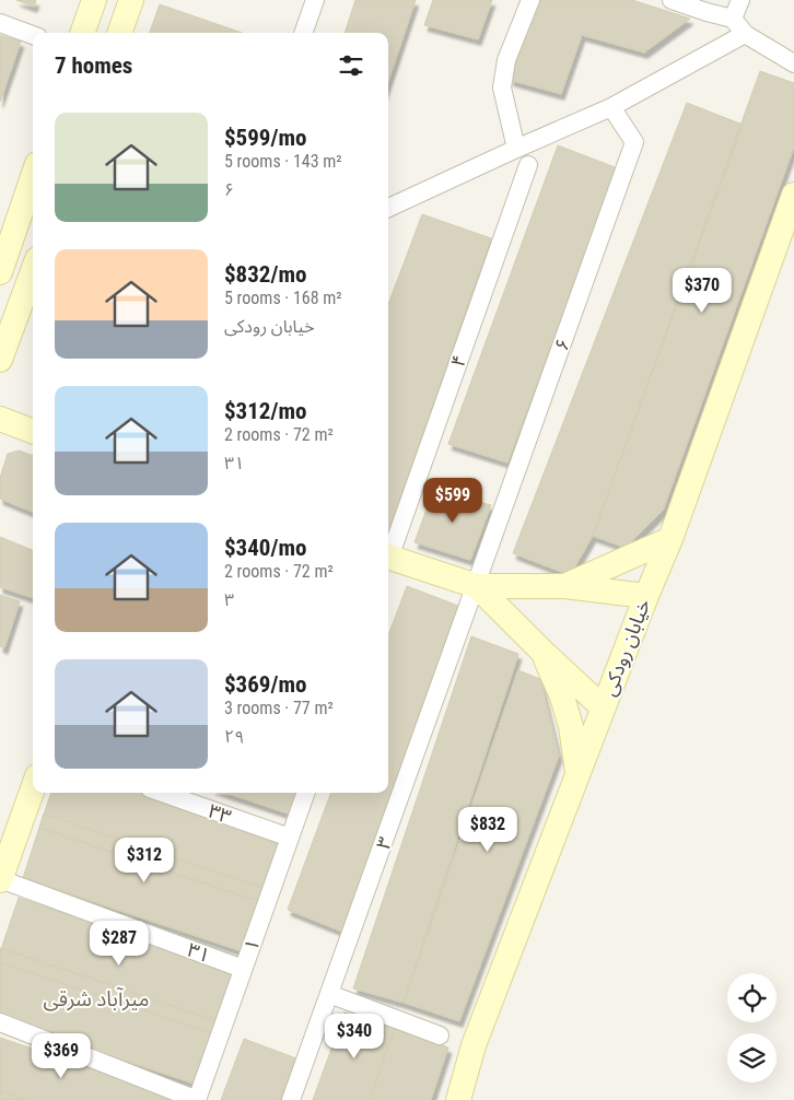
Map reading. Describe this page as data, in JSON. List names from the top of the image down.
{
  "streets": {
    "main road": ["خیابان رودکی"],
    "street": [
      "۶",
      "۴",
      "۳۳",
      "۳",
      "۱",
      "۳۱"
    ]
  },
  "crossings": [
    ["۶", "۳"],
    ["۳۳", "۱"],
    ["۱", "۳۱"]
  ],
  "districts": ["میرآباد شرقی"],
  "page": {
    "heading": "7 homes",
    "list": [
      {
        "name": "$599/mo",
        "note": "5 rooms · 143 m² · ۶"
      },
      {
        "name": "$832/mo",
        "note": "5 rooms · 168 m² · خیابان رودکی"
      },
      {
        "name": "$312/mo",
        "note": "2 rooms · 72 m² · ۳۱"
      },
      {
        "name": "$340/mo",
        "note": "2 rooms · 72 m² · ۳"
      },
      {
        "name": "$369/mo",
        "note": "3 rooms · 77 m² · ۲۹"
      }
    ],
    "price": [
      "$370",
      "$599",
      "$832",
      "$312",
      "$287",
      "$340",
      "$369"
    ]
  }
}
